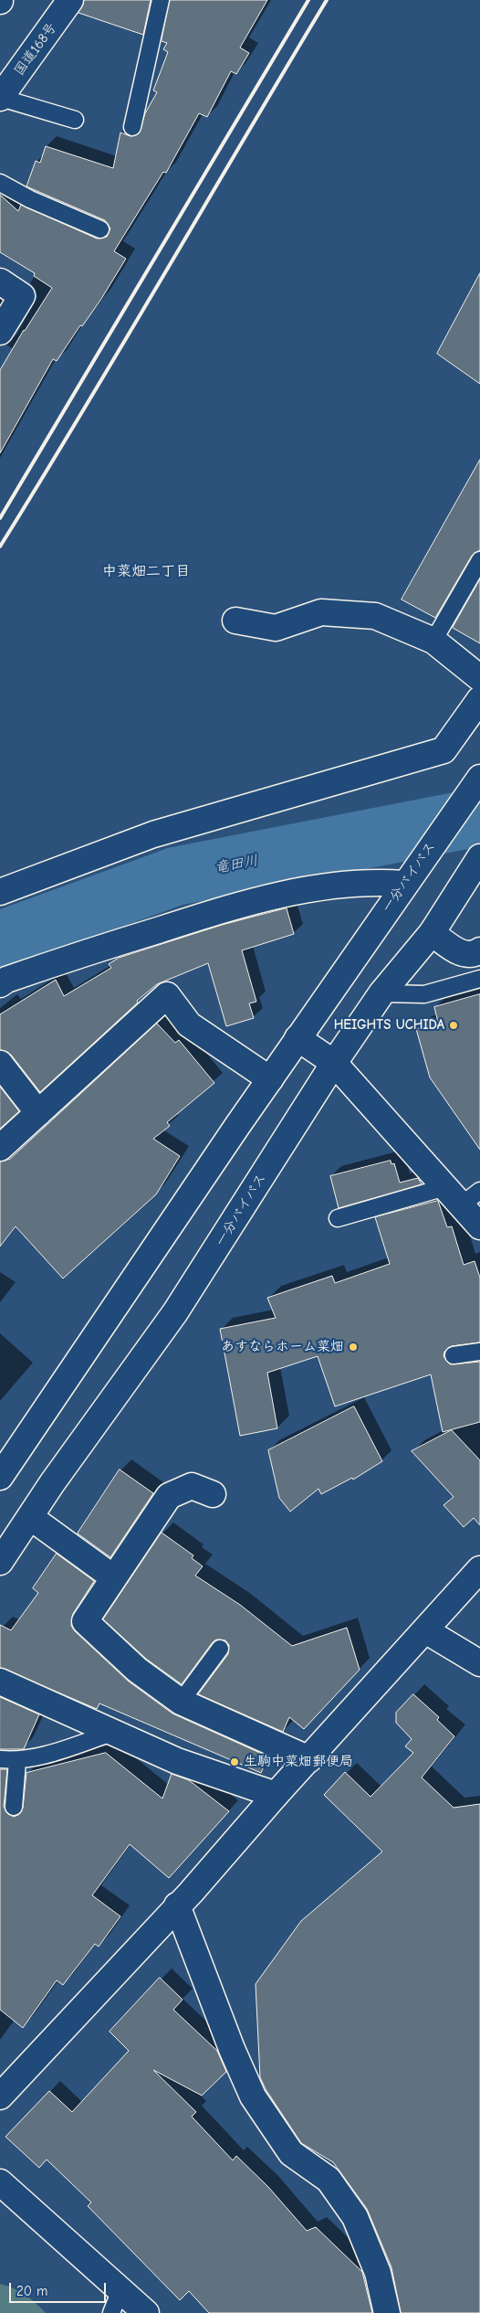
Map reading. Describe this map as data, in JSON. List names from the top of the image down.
{
  "streets": {
    "main road": ["国道168号", "一分バイパス"]
  },
  "districts": ["中菜畑二丁目"],
  "water": ["竜田川"],
  "places": ["HEIGHTS UCHIDA", "あすならホーム菜畑", "生駒中菜畑郵便局"],
  "scale_bar": "20 m"
}
